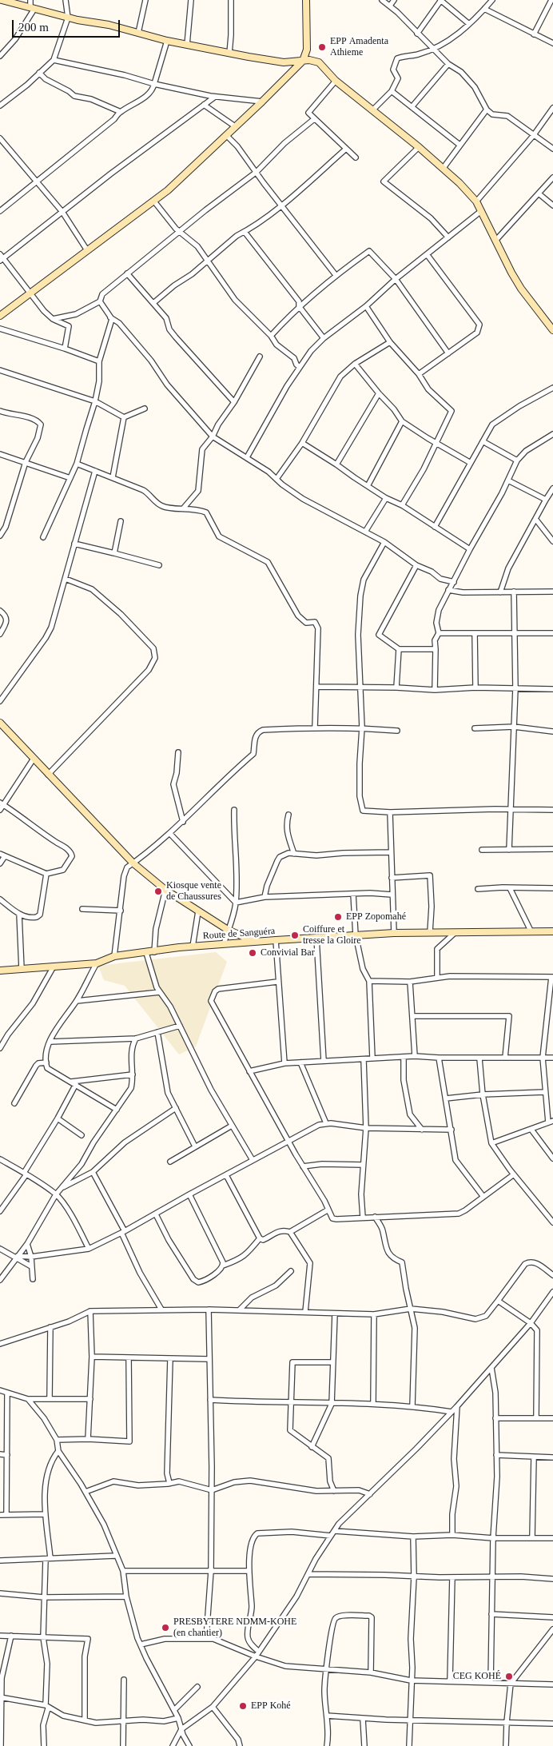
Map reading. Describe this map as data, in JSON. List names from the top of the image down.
{
  "streets": {
    "street": ["Route de Sanguéra"]
  },
  "places": [
    "EPP Amadenta Athieme",
    "Kiosque vente de Chaussures",
    "EPP Zopomahé",
    "Coiffure et tresse la Gloire",
    "Convivial Bar",
    "PRESBYTERE NDMM-KOHE (en chantier)",
    "CEG KOHÉ",
    "EPP Kohé"
  ],
  "scale_bar": "200 m"
}
